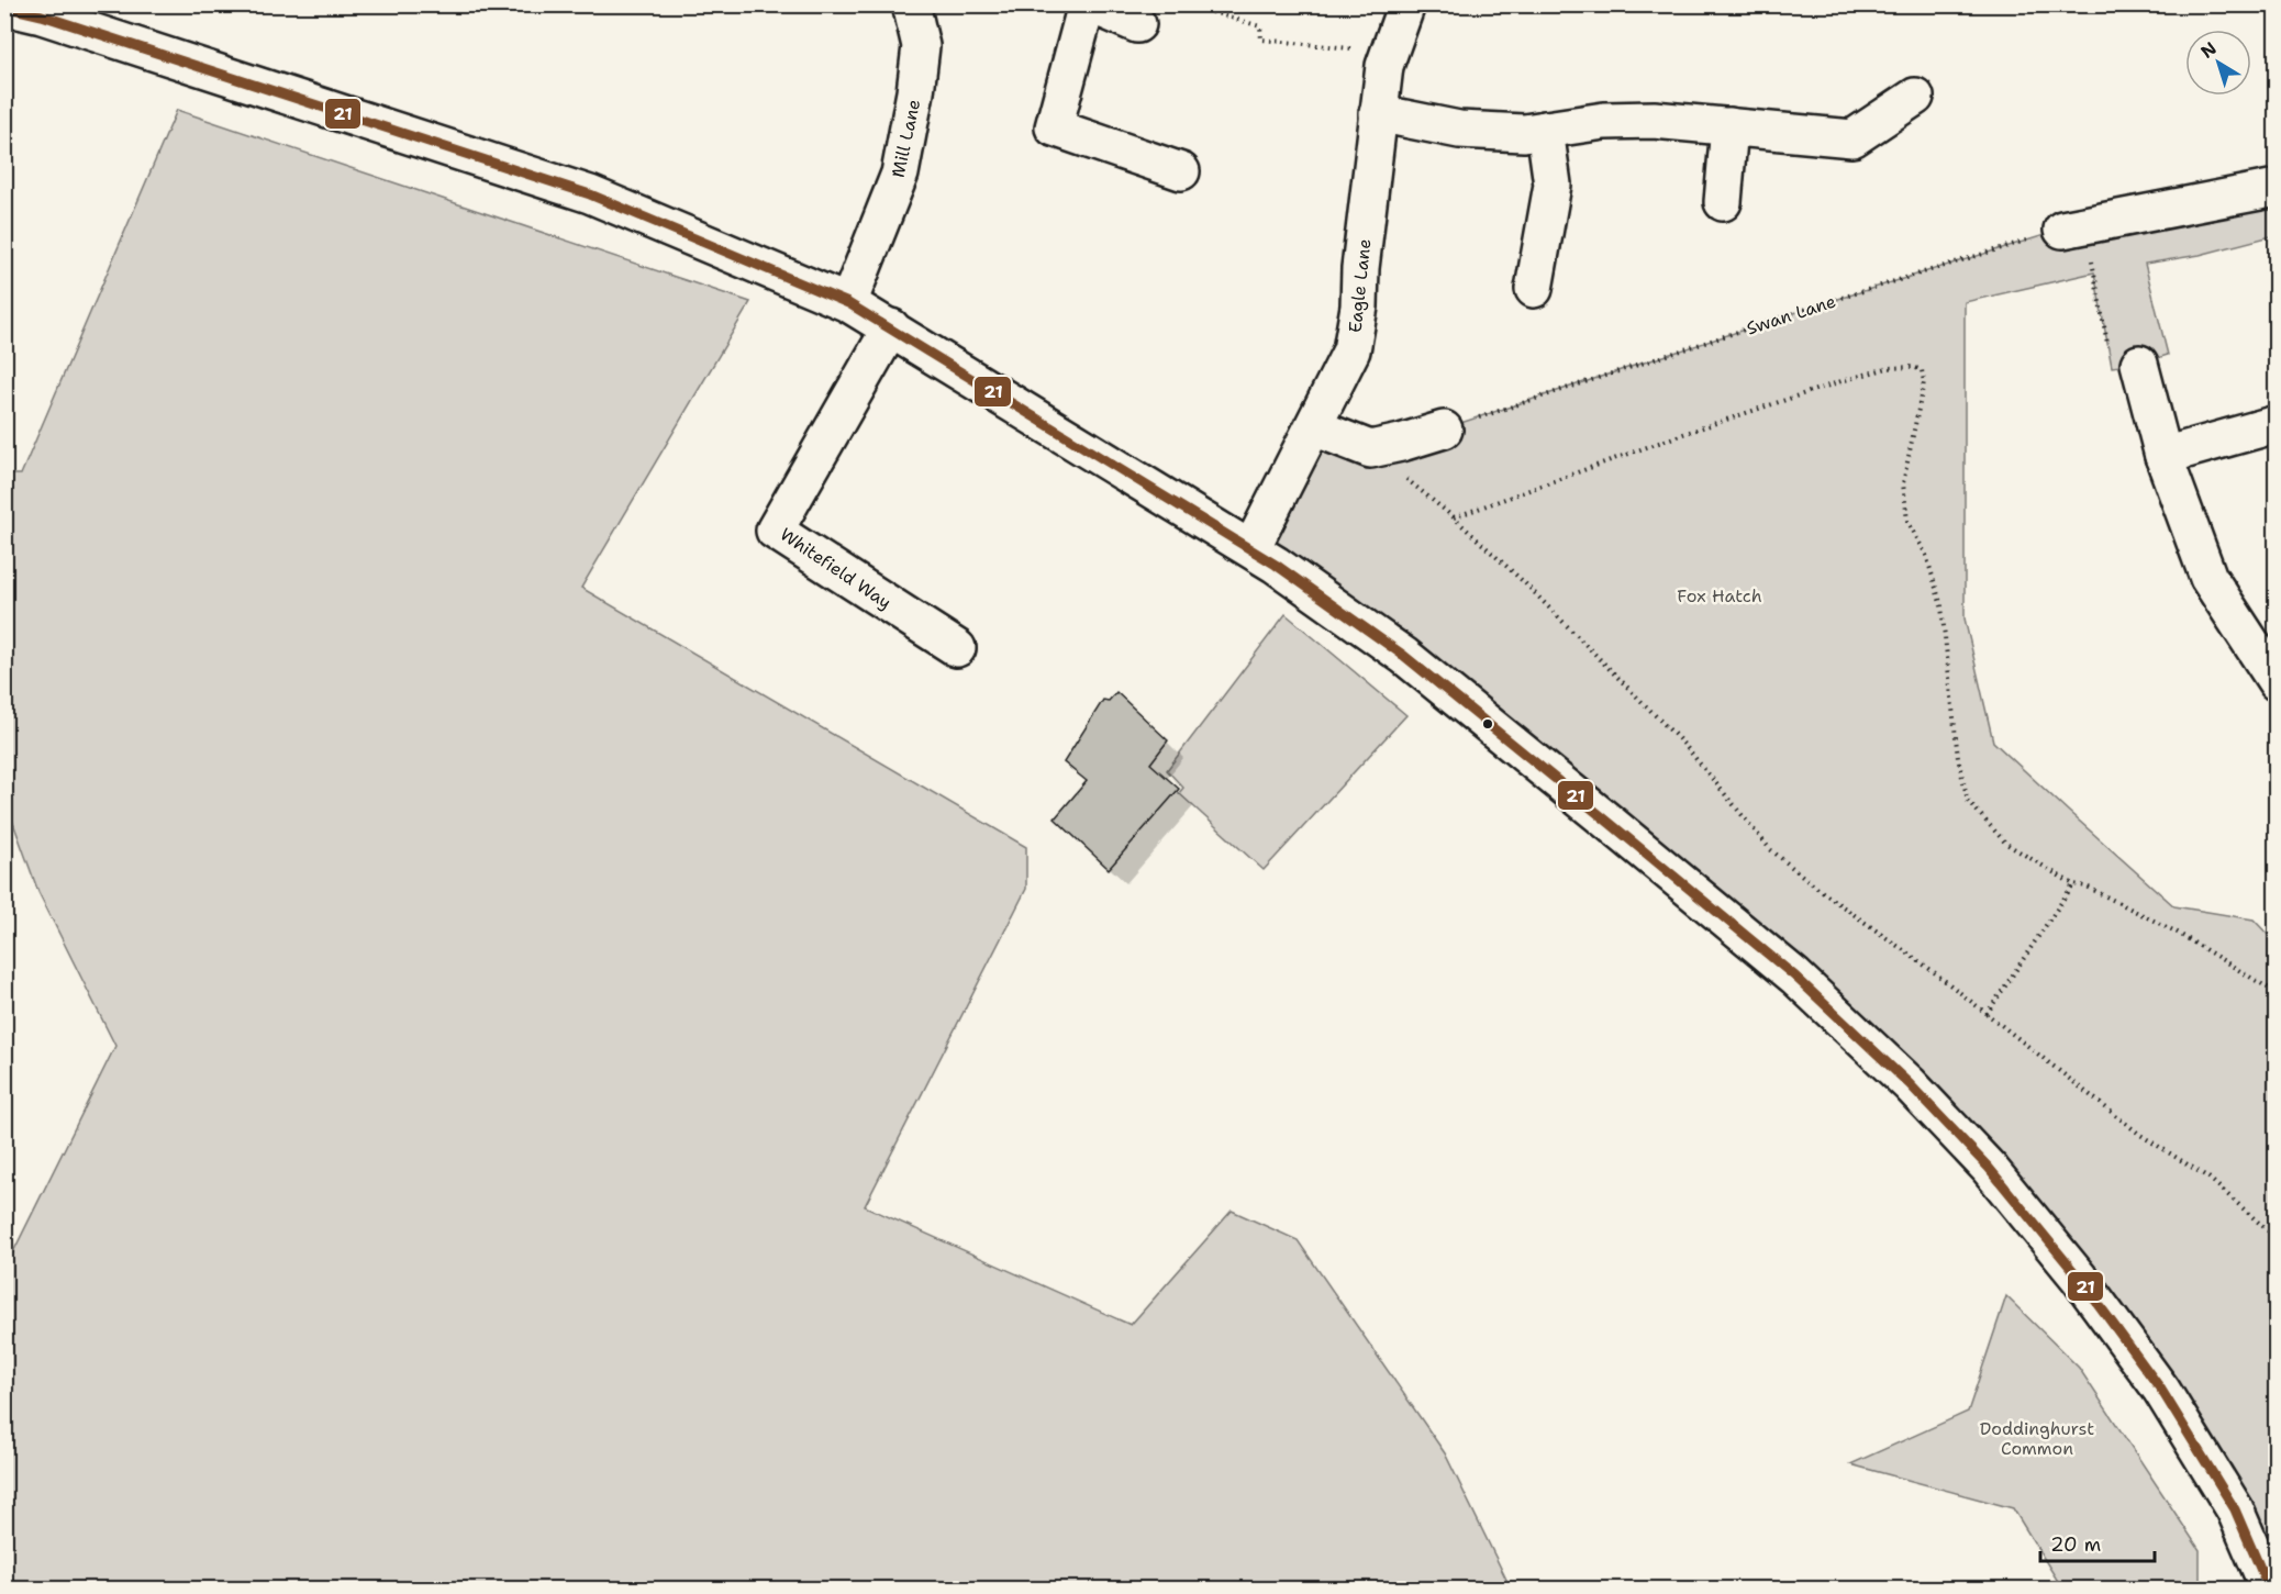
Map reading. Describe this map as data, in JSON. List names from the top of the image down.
{
  "streets": {
    "main road": ["Mill Lane", "Eagle Lane", "Whitefield Way"],
    "path": ["Swan Lane"]
  },
  "parks": ["Fox Hatch", "Doddinghurst Common"],
  "lines": ["transit line 21"],
  "scale_bar": "20 m",
  "north": "top left"
}
